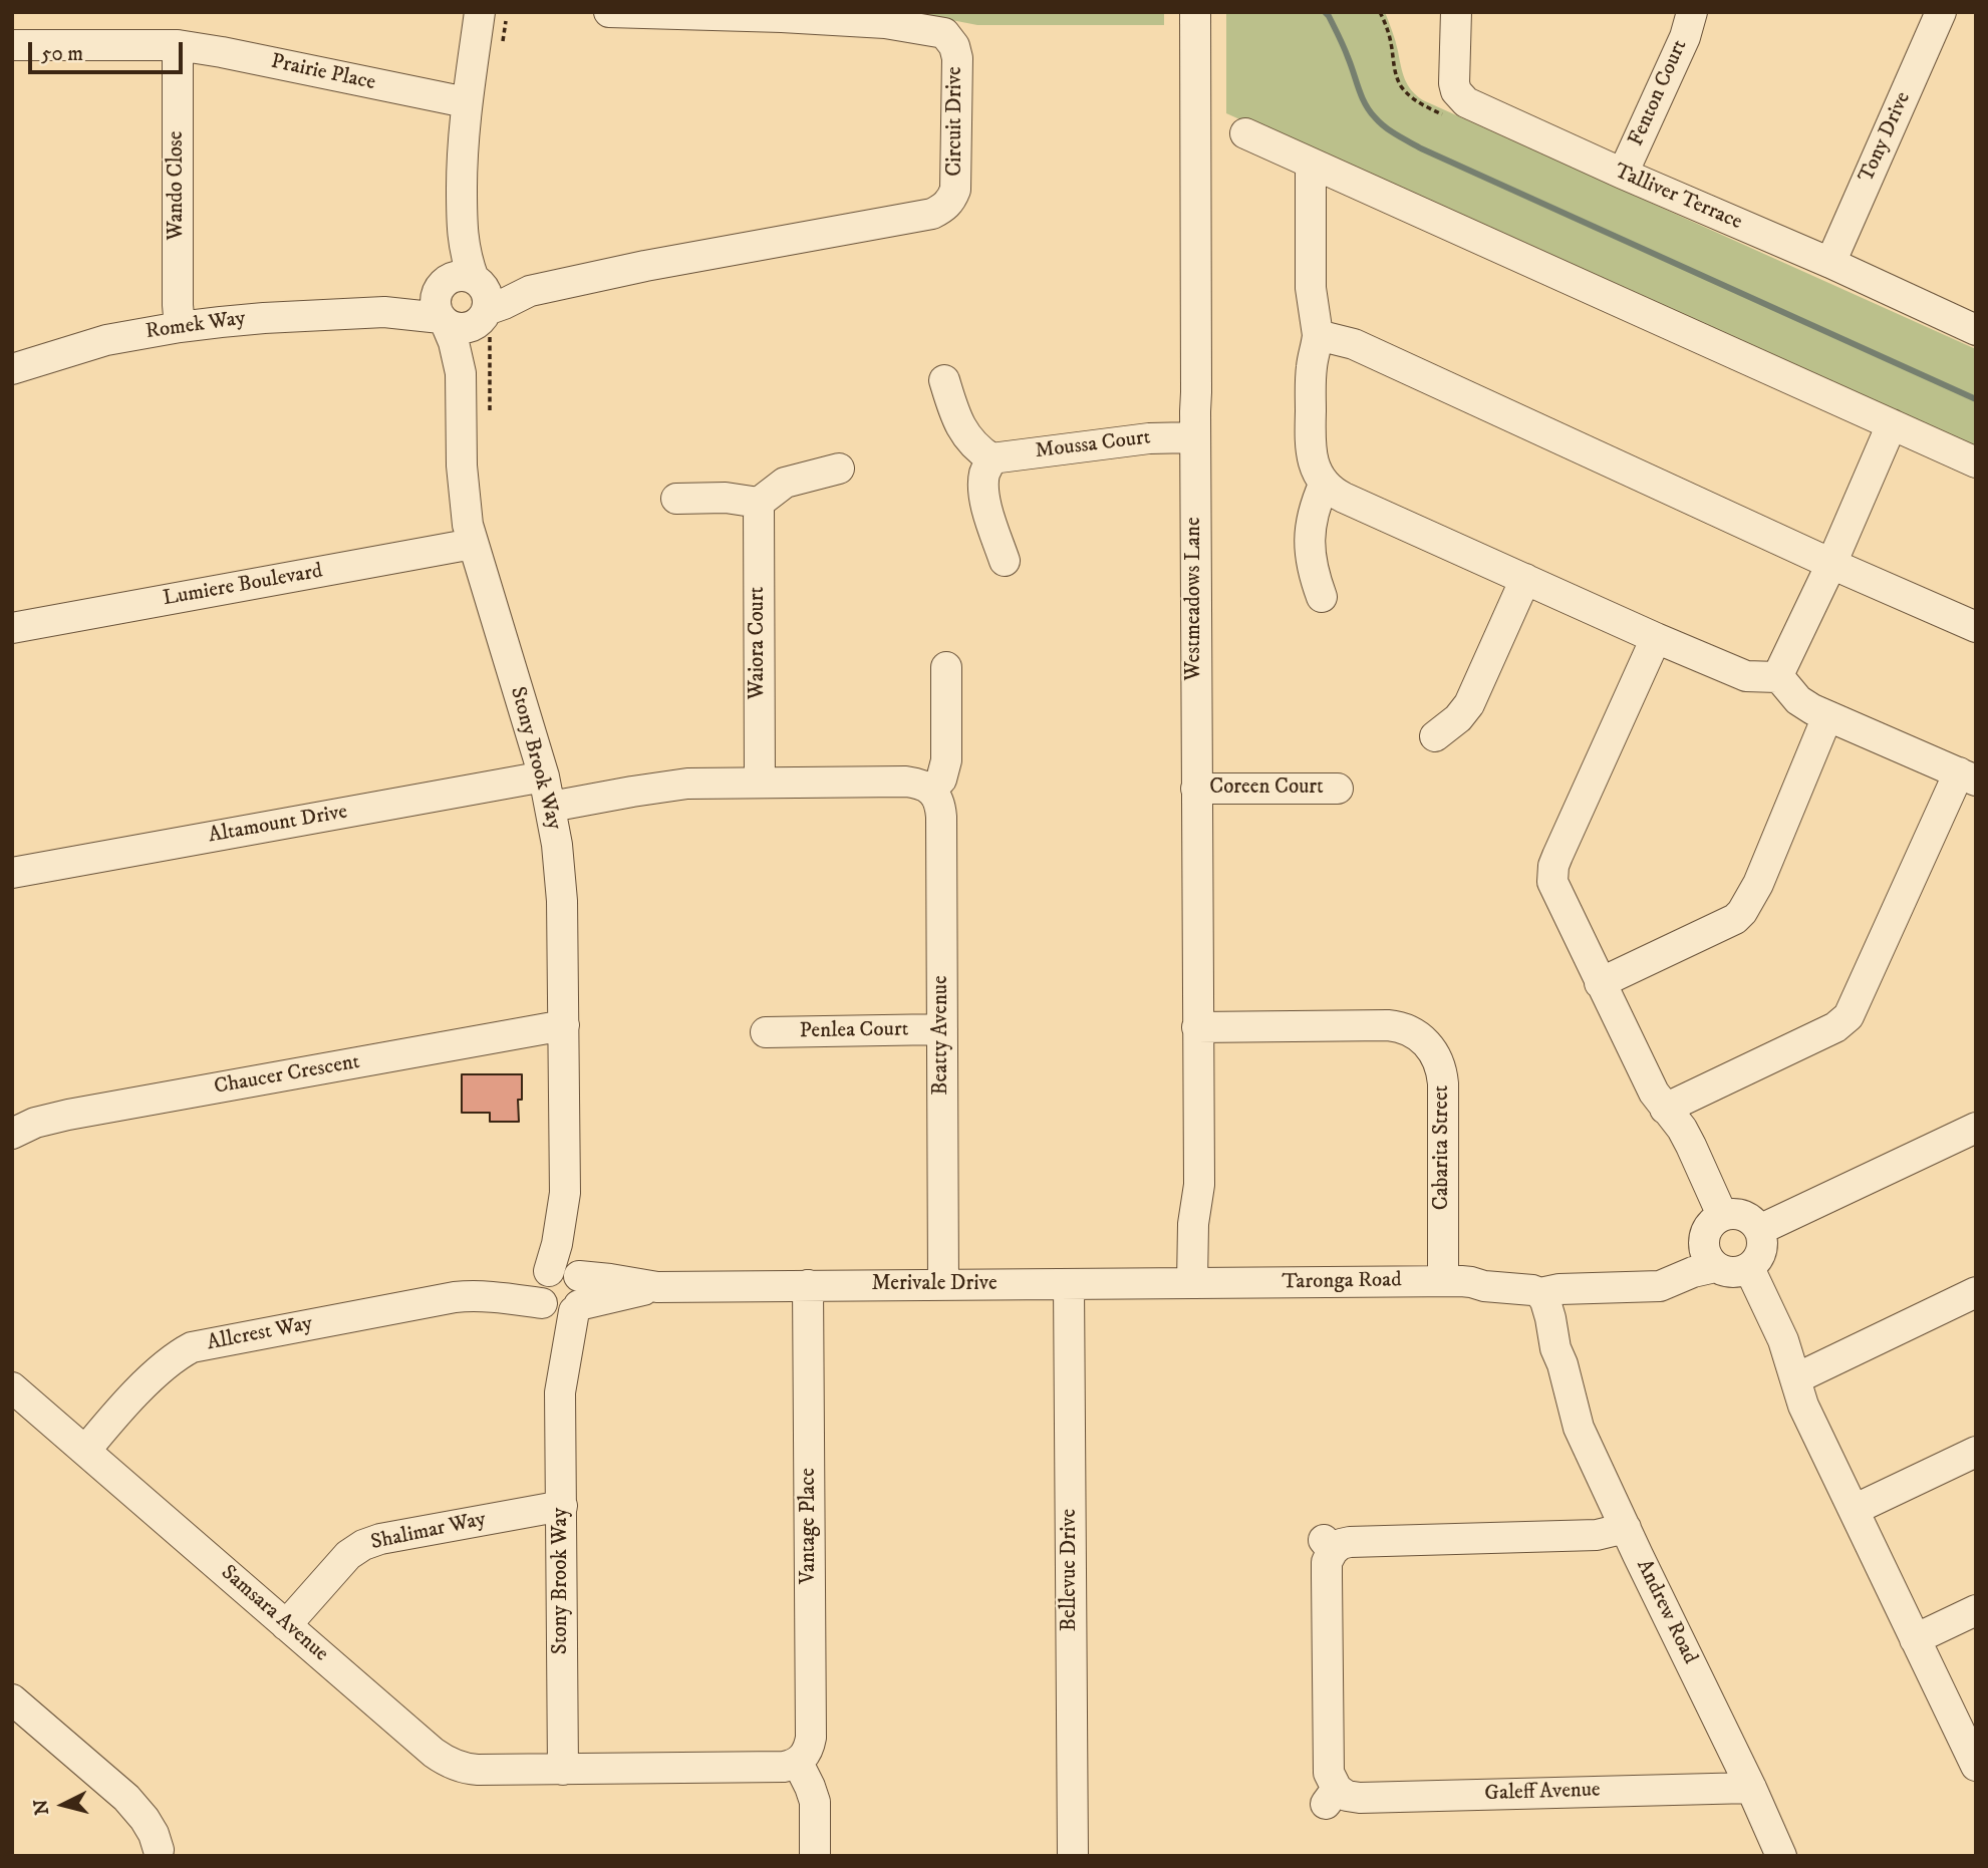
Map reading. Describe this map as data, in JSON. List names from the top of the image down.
{
  "streets": {
    "street": [
      "Prairie Place",
      "Fenton Court",
      "Circuit Drive",
      "Tony Drive",
      "Wando Close",
      "Talliver Terrace",
      "Romek Way",
      "Moussa Court",
      "Lumiere Boulevard",
      "Westmeadows Lane",
      "Waiora Court",
      "Stony Brook Way",
      "Coreen Court",
      "Altamount Drive",
      "Penlea Court",
      "Beatty Avenue",
      "Chaucer Crescent",
      "Cabarita Street",
      "Taronga Road",
      "Merivale Drive",
      "Allcrest Way",
      "Vantage Place",
      "Shalimar Way",
      "Bellevue Drive",
      "Andrew Road",
      "Samsara Avenue",
      "Galeff Avenue"
    ]
  },
  "crossings": [
    ["Prairie Place", "Wando Close"],
    ["Prairie Place", "Stony Brook Way"],
    ["Fenton Court", "Talliver Terrace"],
    ["Circuit Drive", "Romek Way"],
    ["Circuit Drive", "Stony Brook Way"],
    ["Tony Drive", "Talliver Terrace"],
    ["Wando Close", "Romek Way"],
    ["Romek Way", "Stony Brook Way"],
    ["Moussa Court", "Westmeadows Lane"],
    ["Lumiere Boulevard", "Stony Brook Way"],
    ["Westmeadows Lane", "Coreen Court"],
    ["Westmeadows Lane", "Cabarita Street"],
    ["Westmeadows Lane", "Taronga Road"],
    ["Westmeadows Lane", "Merivale Drive"],
    ["Stony Brook Way", "Altamount Drive"],
    ["Stony Brook Way", "Chaucer Crescent"],
    ["Stony Brook Way", "Merivale Drive"],
    ["Stony Brook Way", "Allcrest Way"],
    ["Stony Brook Way", "Shalimar Way"],
    ["Stony Brook Way", "Samsara Avenue"],
    ["Penlea Court", "Beatty Avenue"],
    ["Beatty Avenue", "Merivale Drive"],
    ["Cabarita Street", "Taronga Road"],
    ["Taronga Road", "Merivale Drive"],
    ["Taronga Road", "Andrew Road"],
    ["Merivale Drive", "Allcrest Way"],
    ["Merivale Drive", "Vantage Place"],
    ["Merivale Drive", "Bellevue Drive"],
    ["Allcrest Way", "Samsara Avenue"],
    ["Shalimar Way", "Samsara Avenue"],
    ["Andrew Road", "Galeff Avenue"]
  ],
  "scale_bar": "50 m",
  "north": "left"
}
